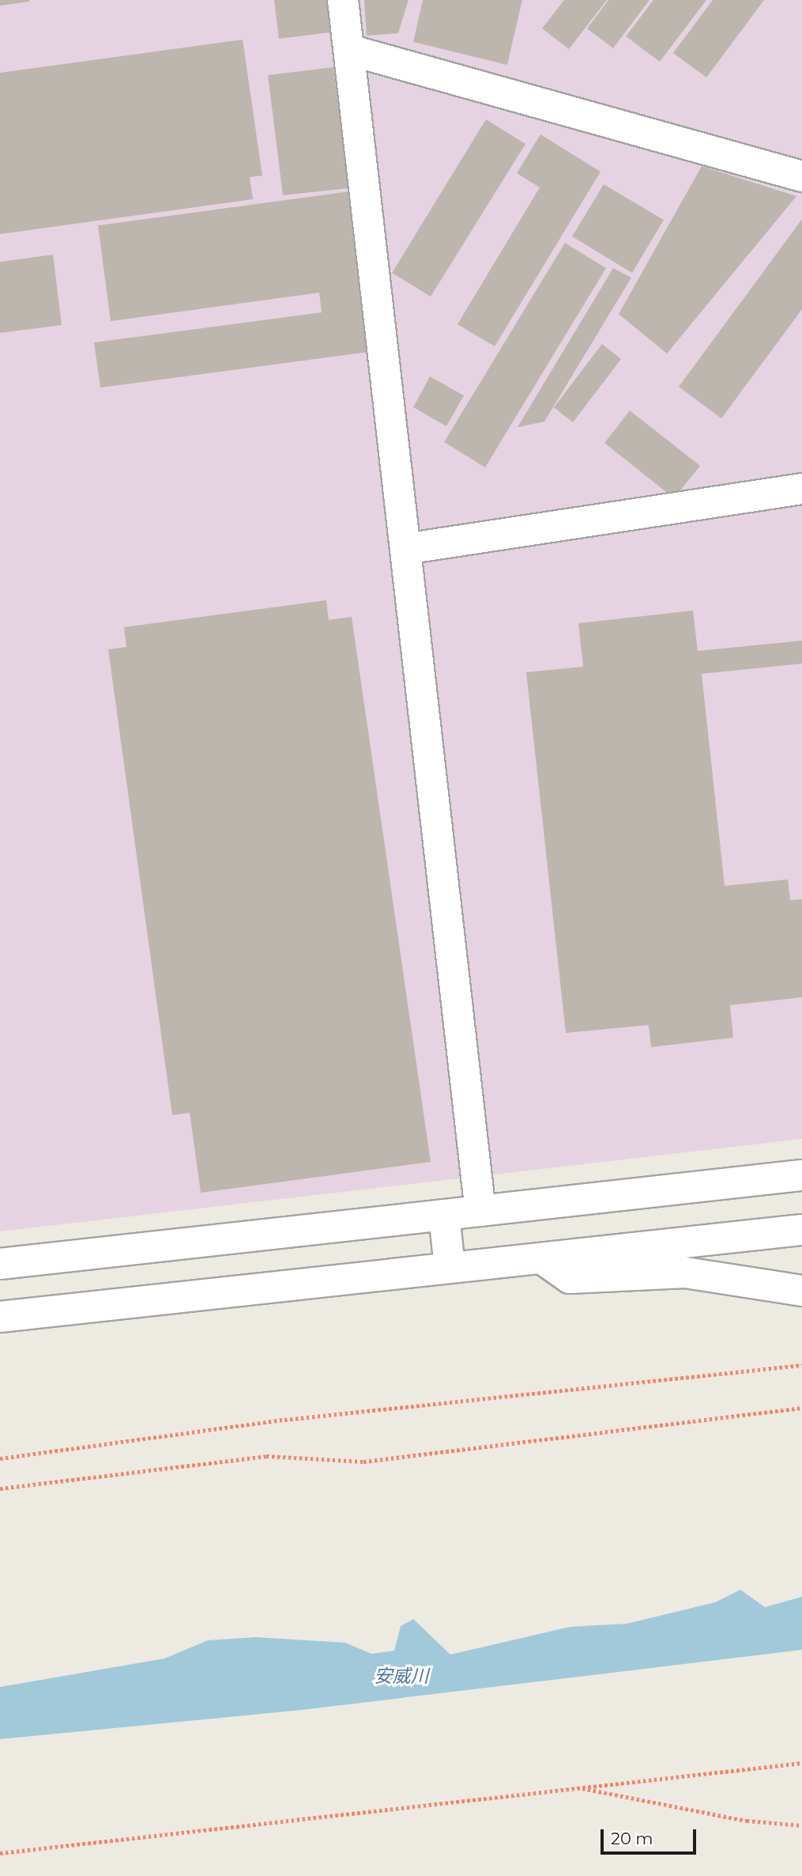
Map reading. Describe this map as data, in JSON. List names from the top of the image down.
{
  "water": ["安威川"],
  "scale_bar": "20 m"
}
